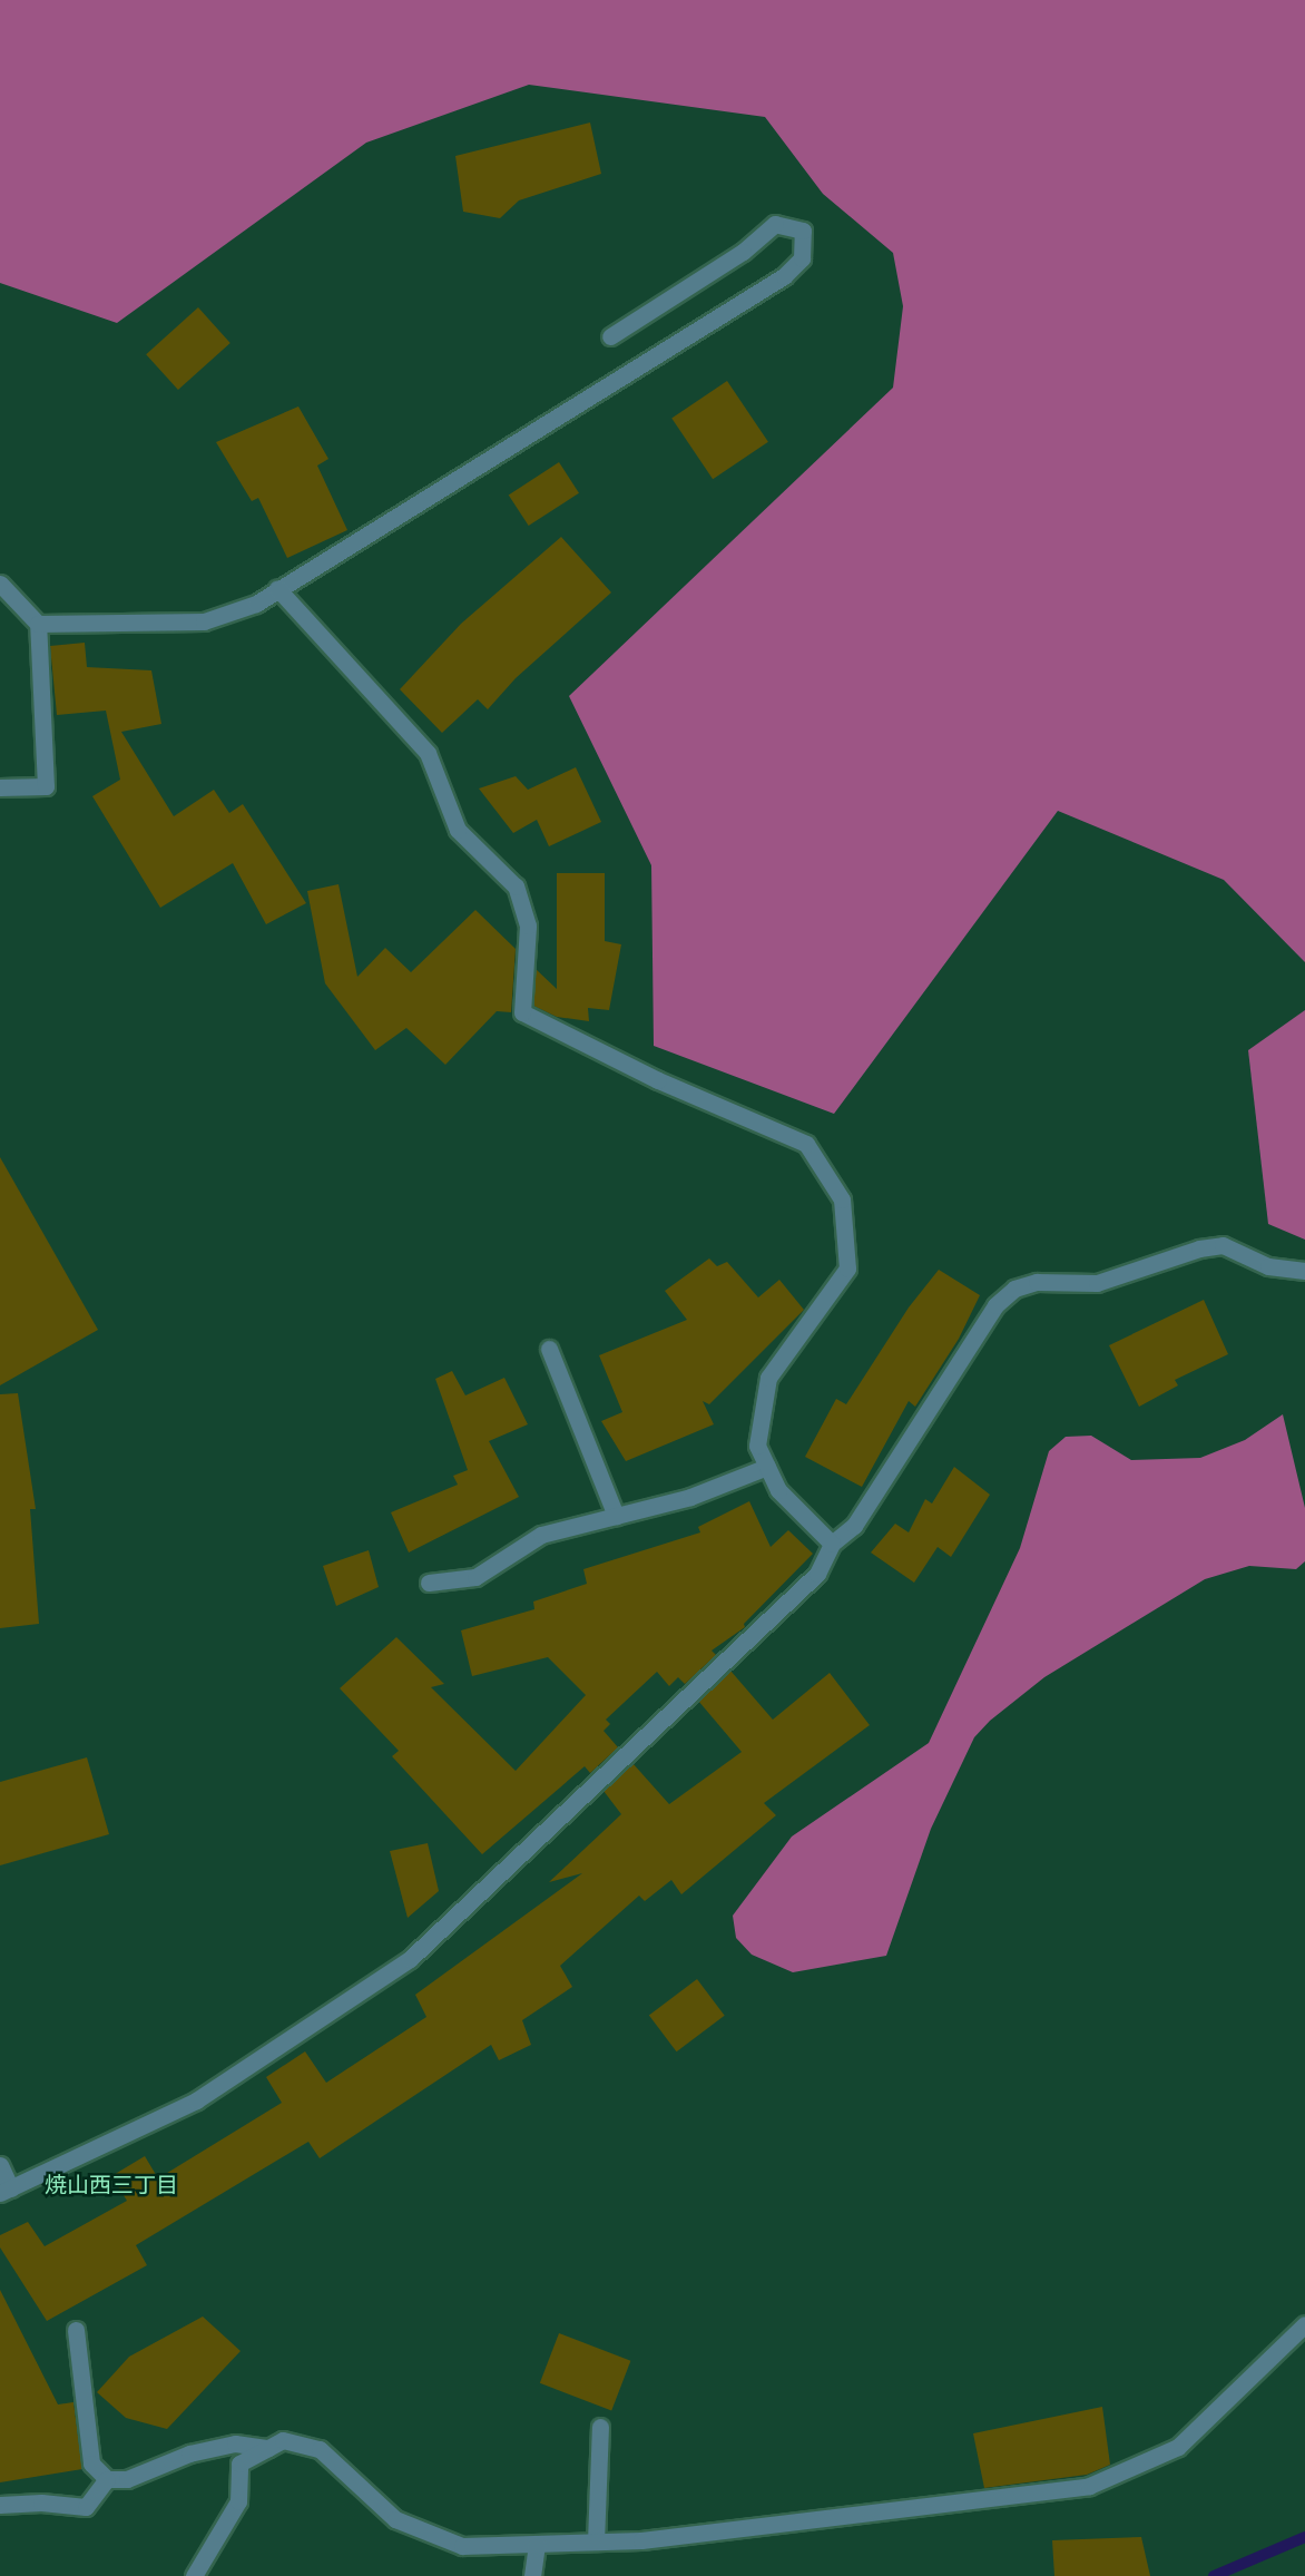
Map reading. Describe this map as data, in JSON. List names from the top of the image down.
{
  "districts": ["焼山西三丁目"]
}
